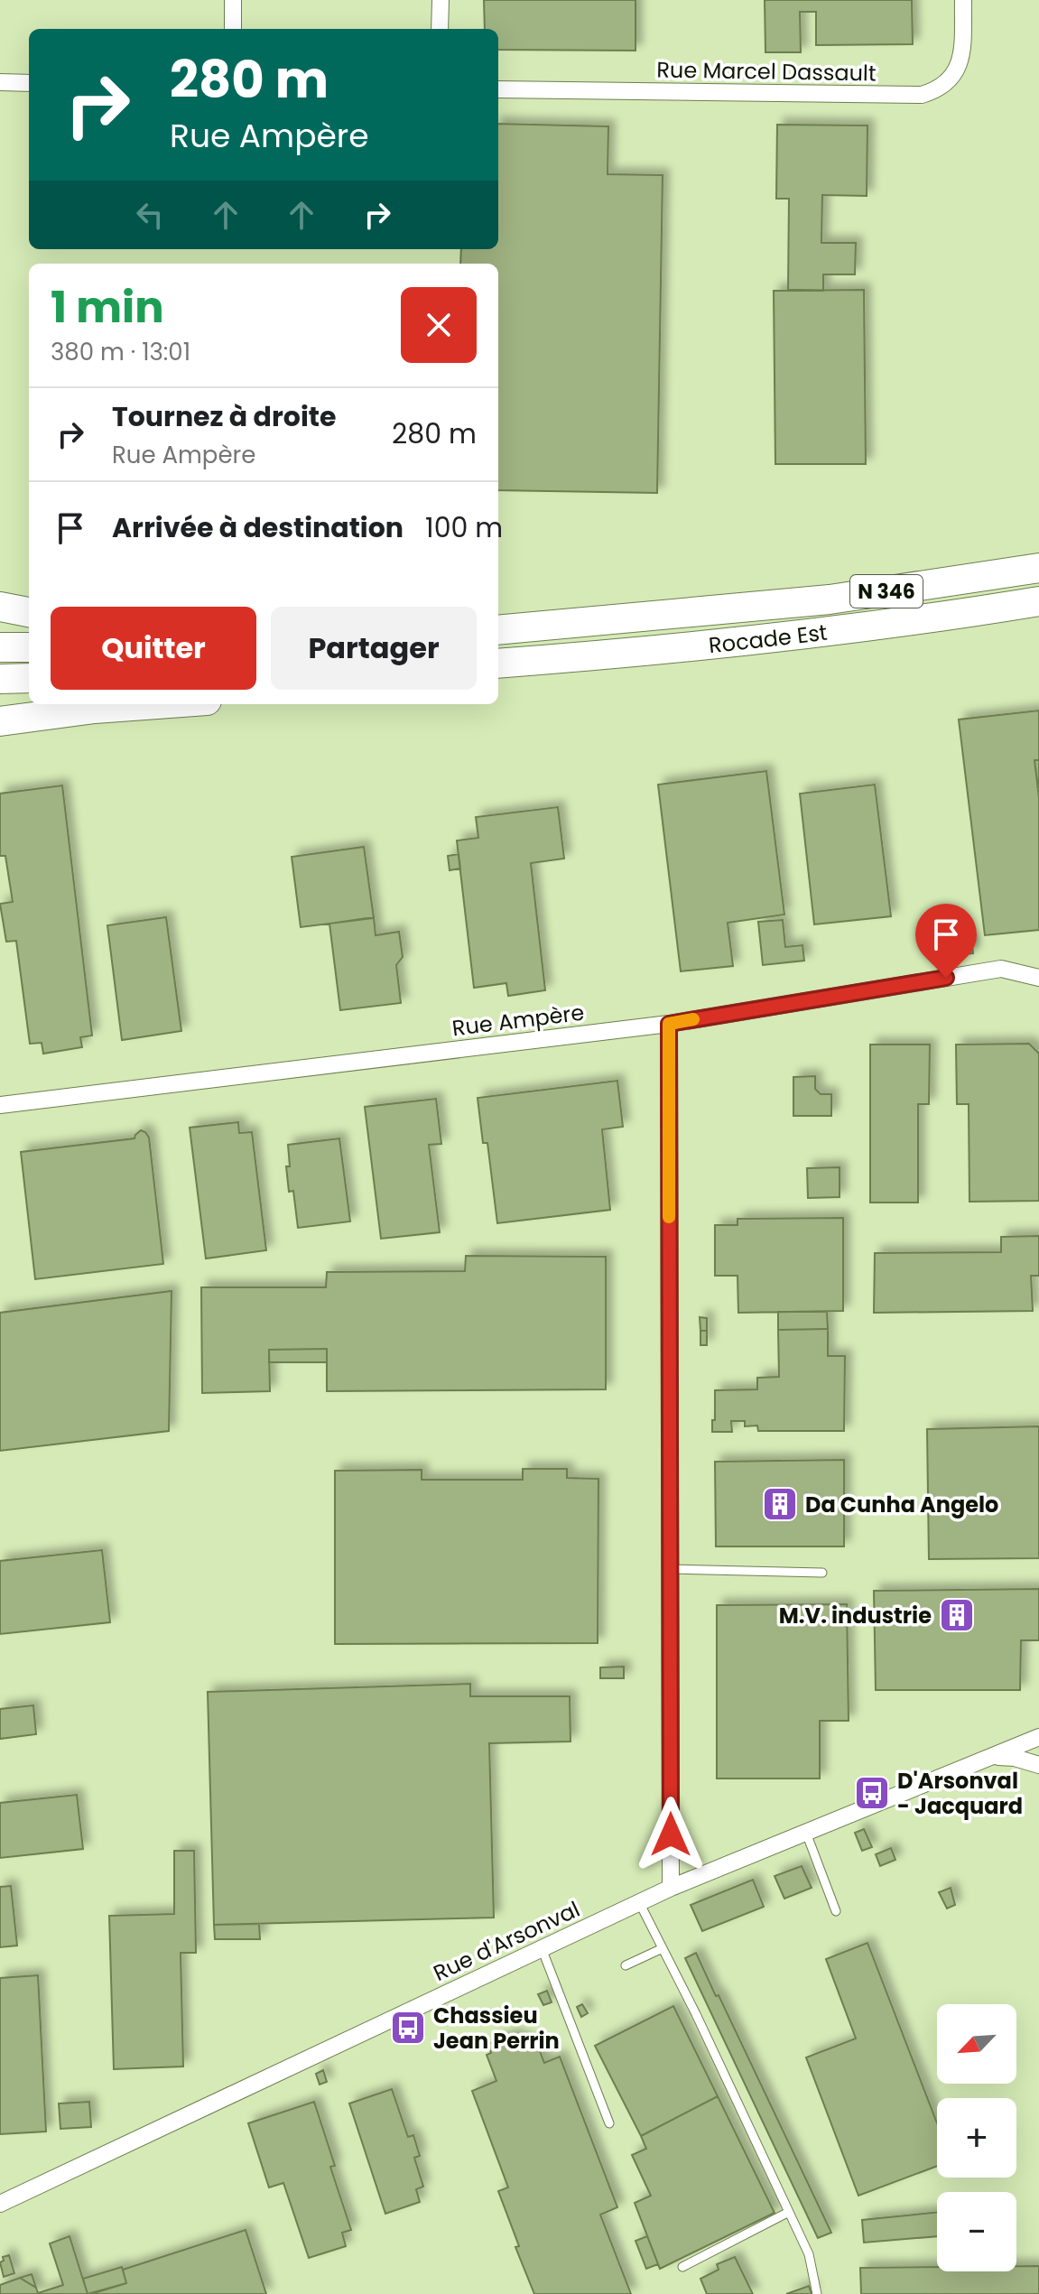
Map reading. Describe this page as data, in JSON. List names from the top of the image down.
{
  "streets": {
    "highway": ["N 346", "Rocade Est"],
    "street": ["Rue Marcel Dassault", "Rue Ampère", "Rue d'Arsonval"]
  },
  "places": {
    "building": ["Da Cunha Angelo", "M.V. industrie"],
    "bus stop": ["D'Arsonval - Jacquard", "Chassieu Jean Perrin"]
  },
  "north": "bottom left",
  "page": {
    "turn": ["280 m", "Rue Ampère"],
    "heading": ["1 min", "380 m · 13:01"],
    "list": [
      {
        "name": "Tournez à droite",
        "note": "Rue Ampère",
        "value": "280 m"
      },
      {
        "name": "Arrivée à destination",
        "value": "100 m"
      }
    ],
    "buttons": ["Quitter", "Partager"],
    "map_buttons": ["+", "−"]
  }
}
